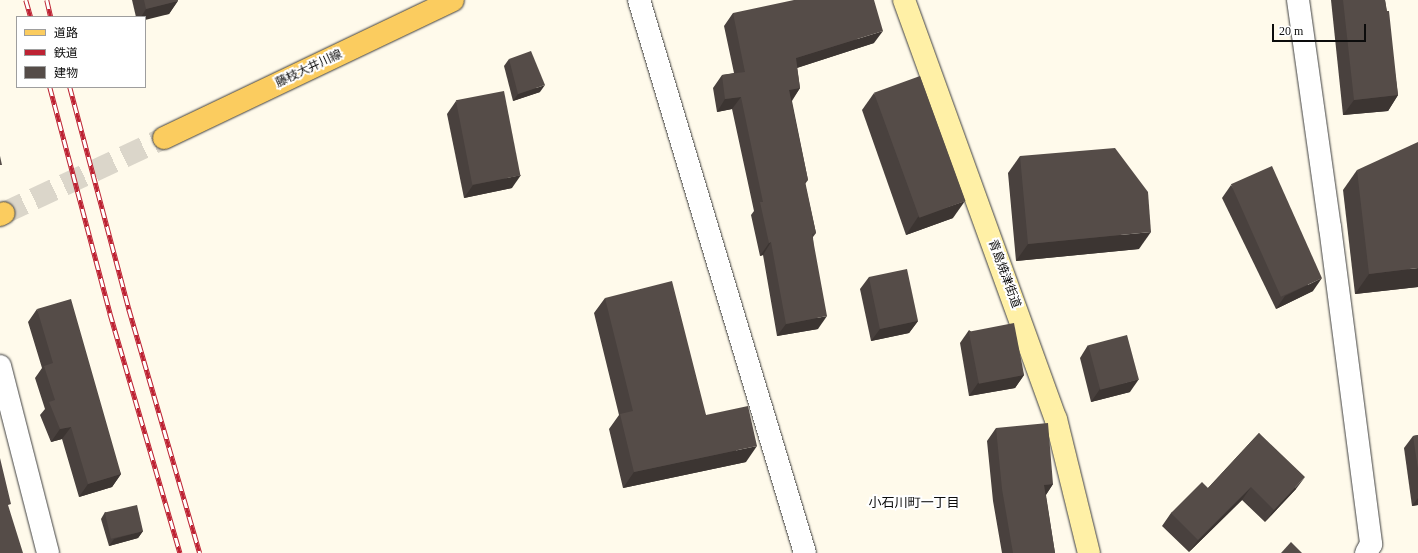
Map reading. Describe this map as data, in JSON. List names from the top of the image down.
{
  "streets": {
    "main road": ["藤枝大井川線", "青島焼津街道"]
  },
  "districts": ["小石川町一丁目"],
  "legend": ["道路", "鉄道", "建物"],
  "scale_bar": "20 m"
}
